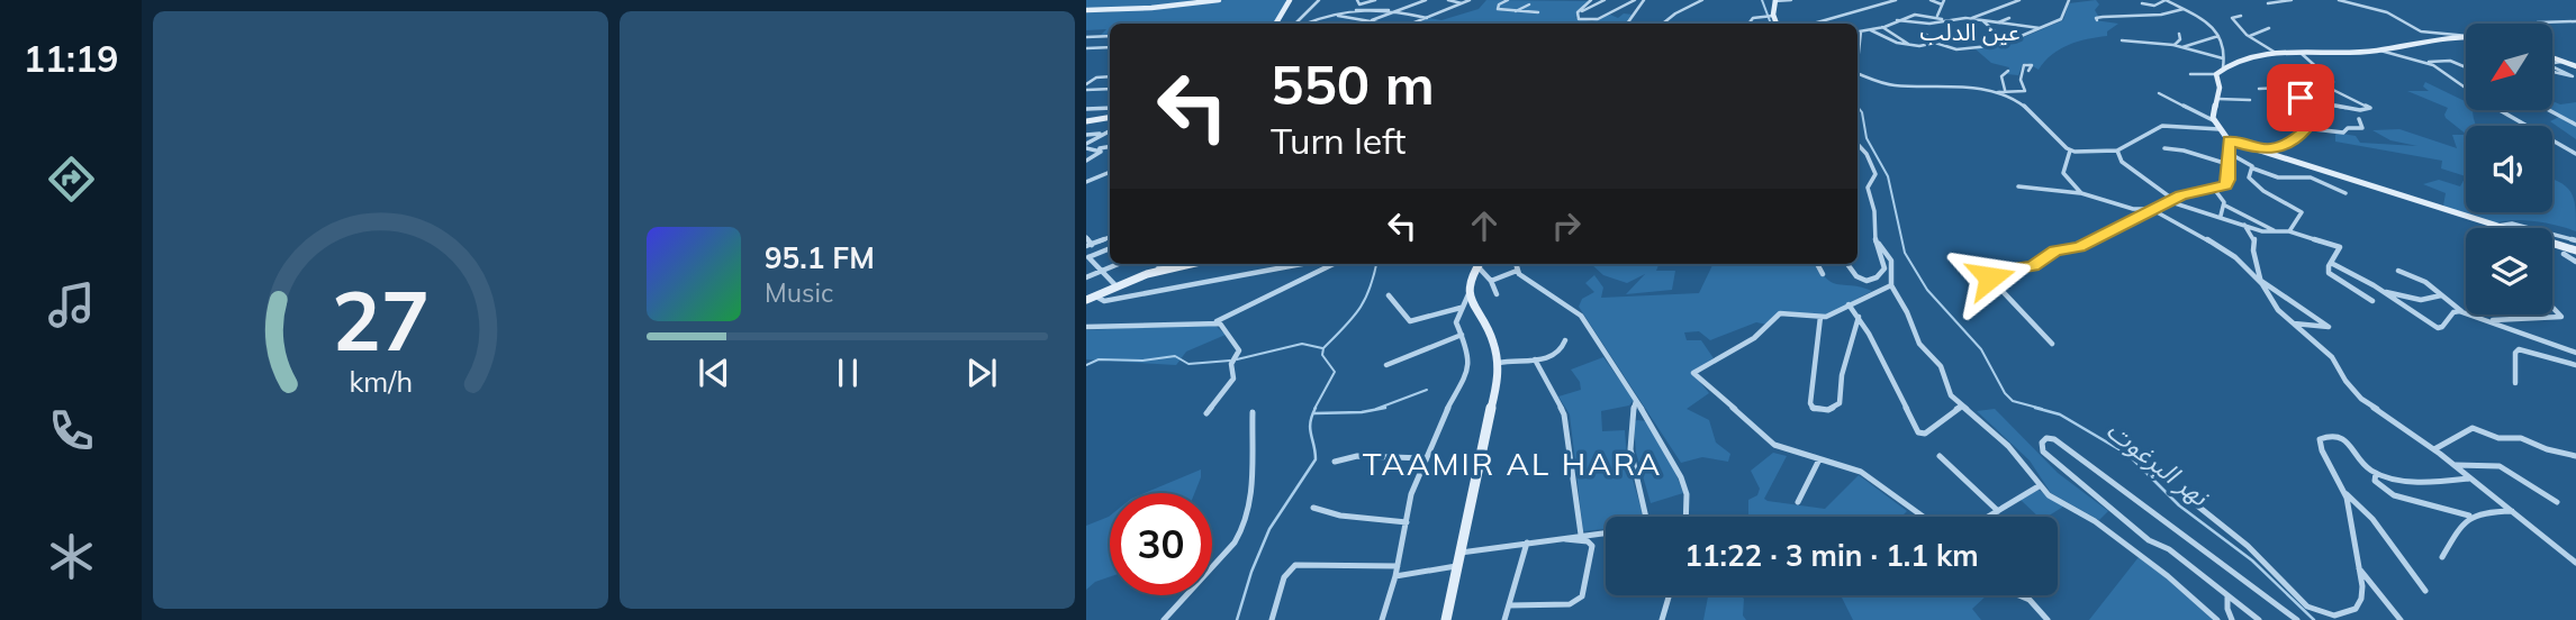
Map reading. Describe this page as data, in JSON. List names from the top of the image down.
{
  "districts": ["عين الدلب", "TAAMIR AL HARA"],
  "water": ["نهر البرغوت"],
  "north": "bottom left",
  "page": {
    "tabs": "11:19",
    "turn": ["550 m", "Turn left"],
    "song": ["95.1 FM", "Music"],
    "limit": "30",
    "trip": "11:22 · 3 min · 1.1 km",
    "gauge": ["27", "km/h"]
  }
}
